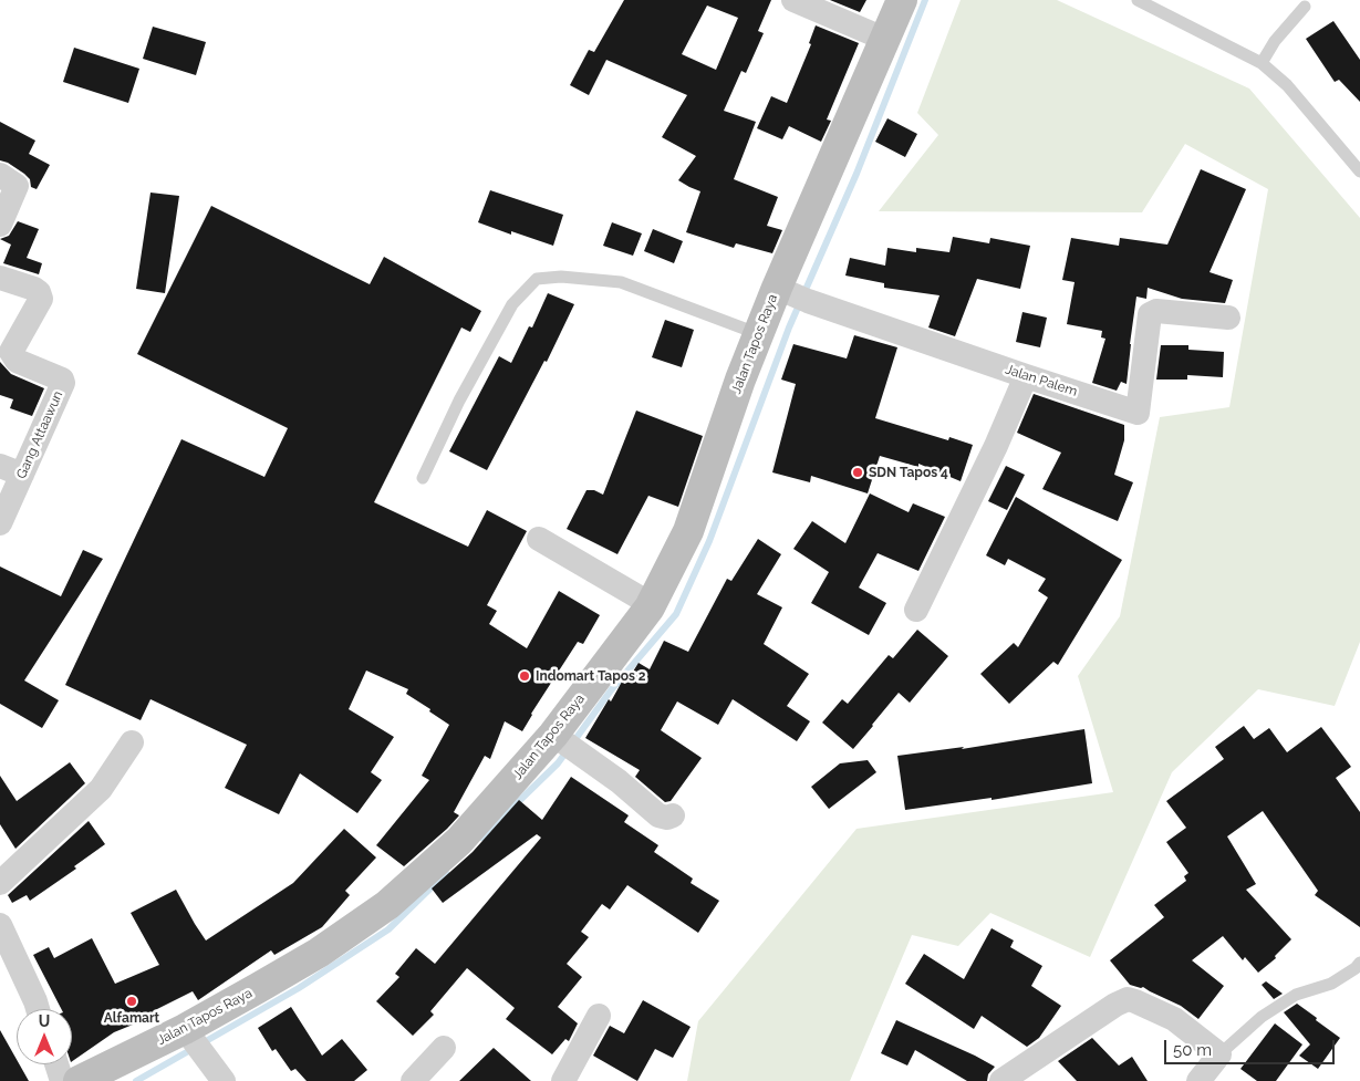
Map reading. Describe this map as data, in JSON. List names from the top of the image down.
{
  "streets": {
    "main road": ["Jalan Tapos Raya"],
    "street": ["Jalan Palem", "Gang Attaawun"]
  },
  "crossings": [
    ["Jalan Tapos Raya", "Jalan Palem"]
  ],
  "places": ["SDN Tapos 4", "Indomart Tapos 2", "Alfamart"],
  "scale_bar": "50 m",
  "north": "top"
}
